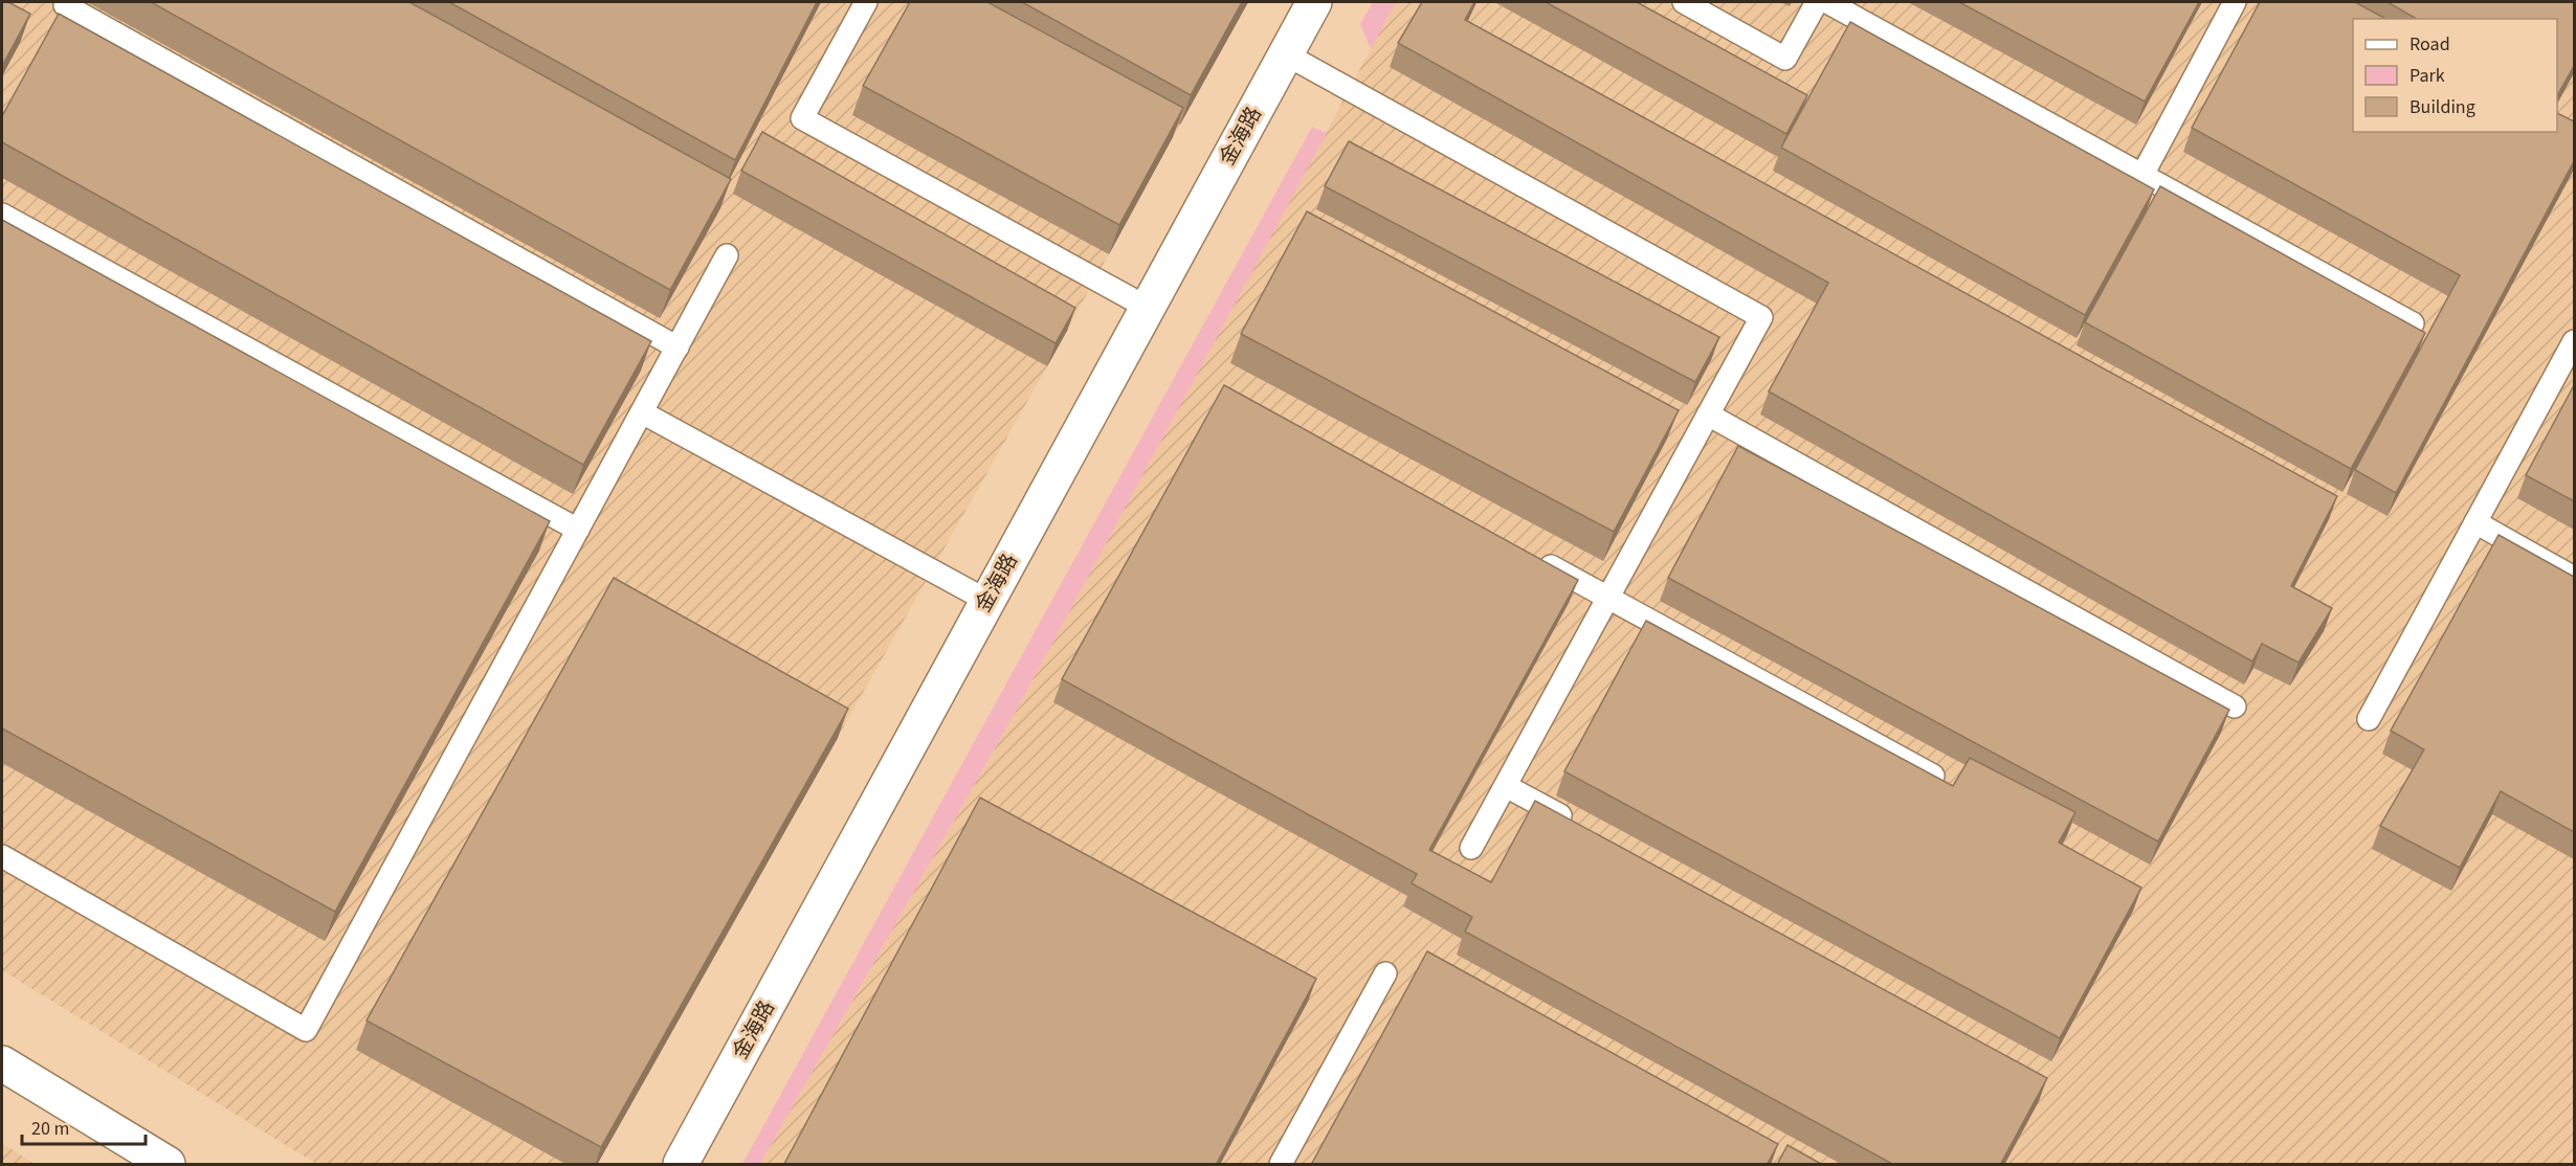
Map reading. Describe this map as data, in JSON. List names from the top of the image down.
{
  "streets": {
    "street": ["金海路"]
  },
  "legend": ["Road", "Park", "Building"],
  "scale_bar": "20 m"
}
